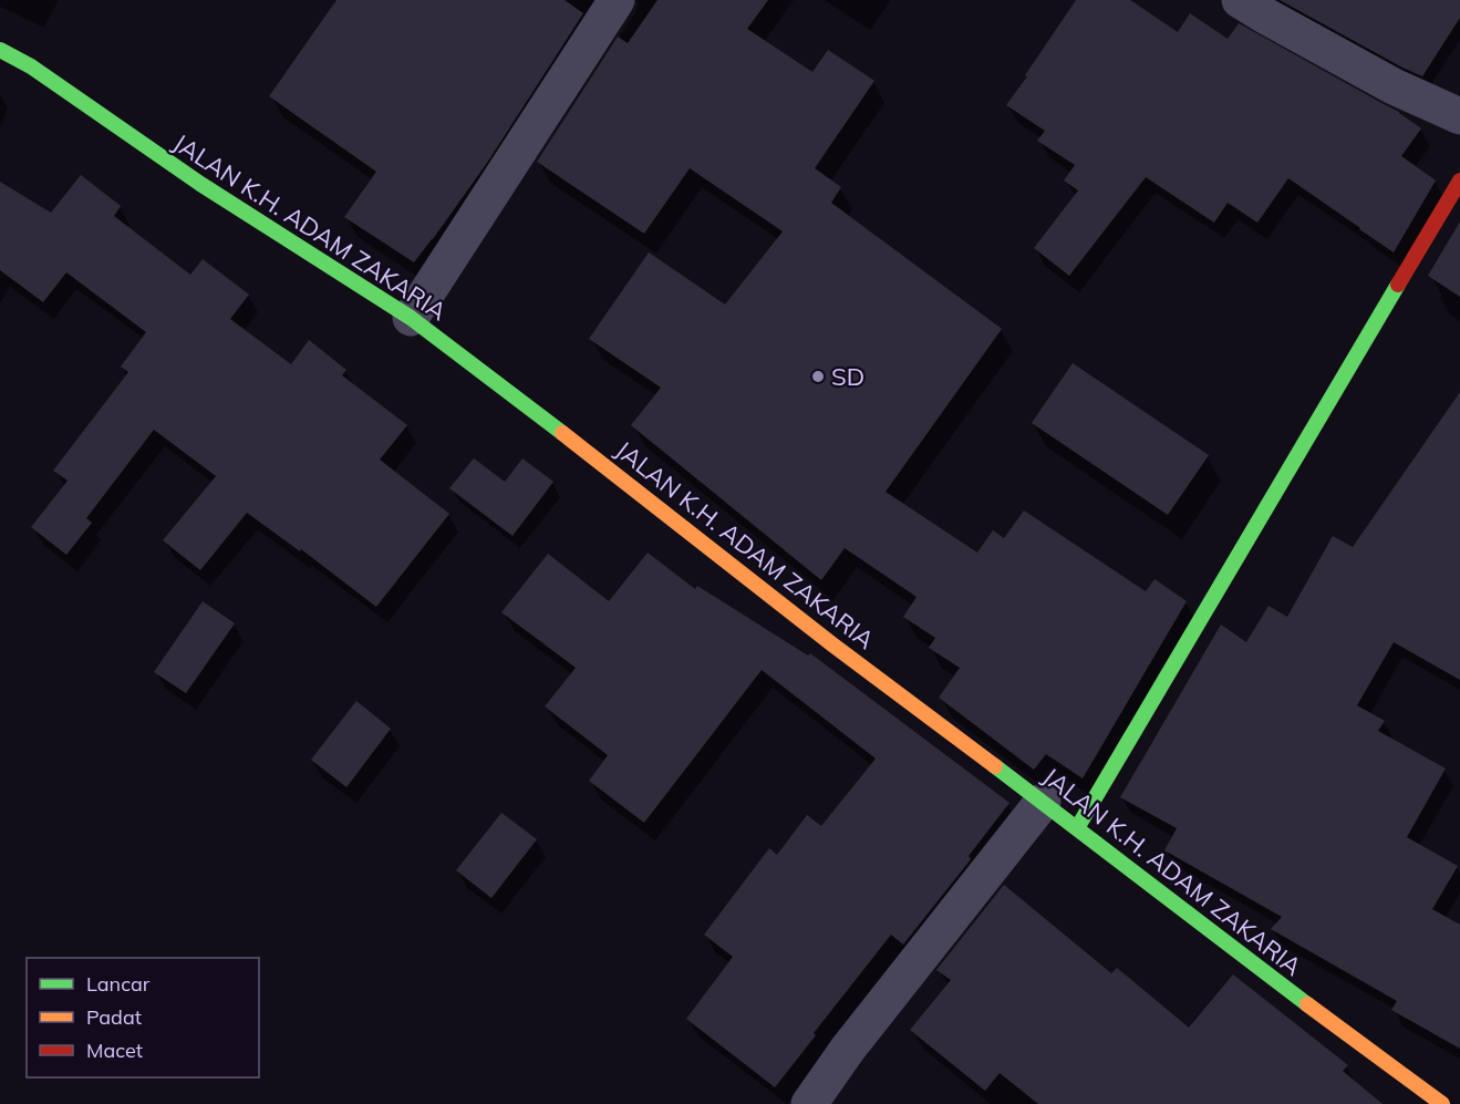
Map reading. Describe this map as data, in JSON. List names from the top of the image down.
{
  "streets": {
    "street": ["JALAN K.H. ADAM ZAKARIA"]
  },
  "places": ["SD"],
  "legend": ["Lancar", "Padat", "Macet"]
}
